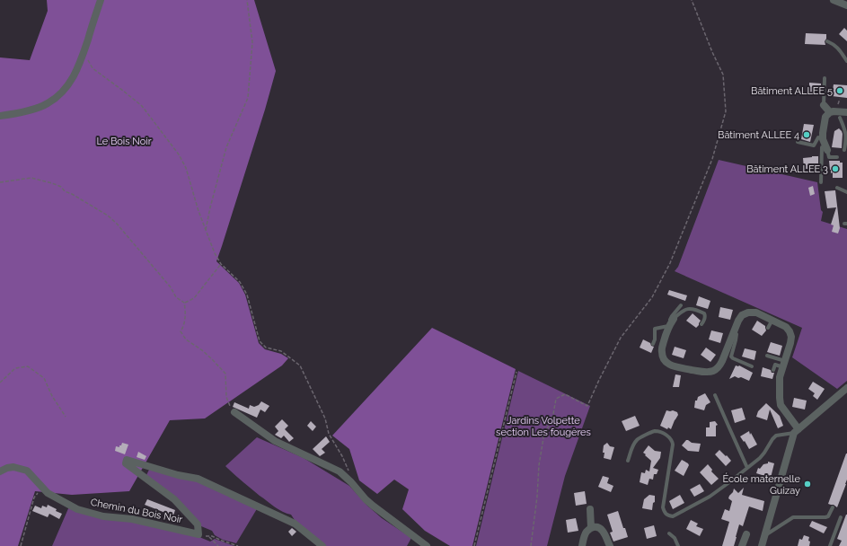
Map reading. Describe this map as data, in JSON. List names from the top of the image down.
{
  "streets": {
    "street": ["Chemin du Bois Noir"]
  },
  "parks": ["Le Bois Noir", "Jardins Volpette section Les fougères"],
  "places": [
    "Bâtiment ALLEE 5",
    "Bâtiment ALLEE 4",
    "Bâtiment ALLEE 3",
    "École maternelle Guizay"
  ]
}
